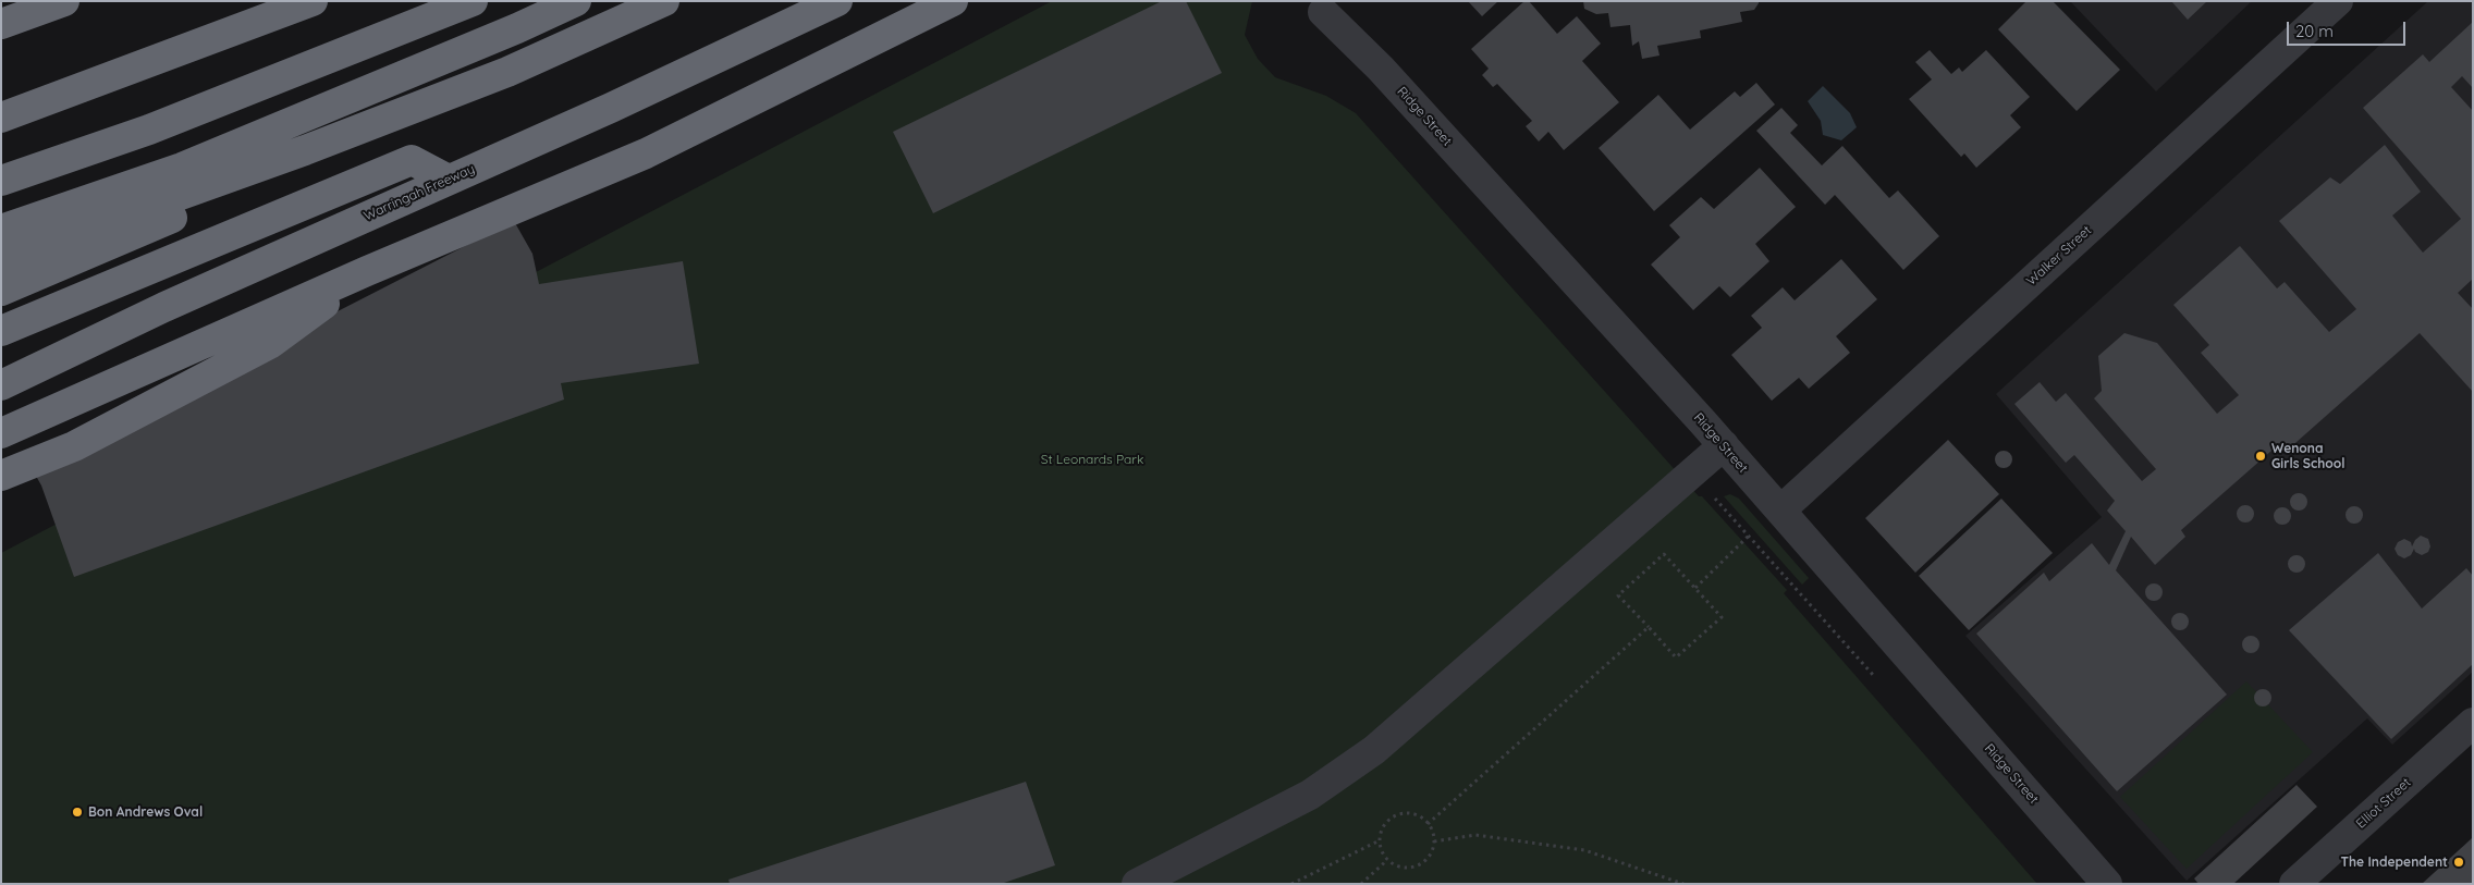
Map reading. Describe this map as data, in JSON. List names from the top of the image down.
{
  "streets": {
    "highway": ["Warringah Freeway"],
    "street": ["Ridge Street", "Walker Street", "Elliot Street"]
  },
  "crossings": [
    ["Ridge Street", "Walker Street"]
  ],
  "parks": ["St Leonards Park"],
  "places": ["Wenona Girls School", "Bon Andrews Oval", "The Independent"],
  "scale_bar": "20 m"
}
